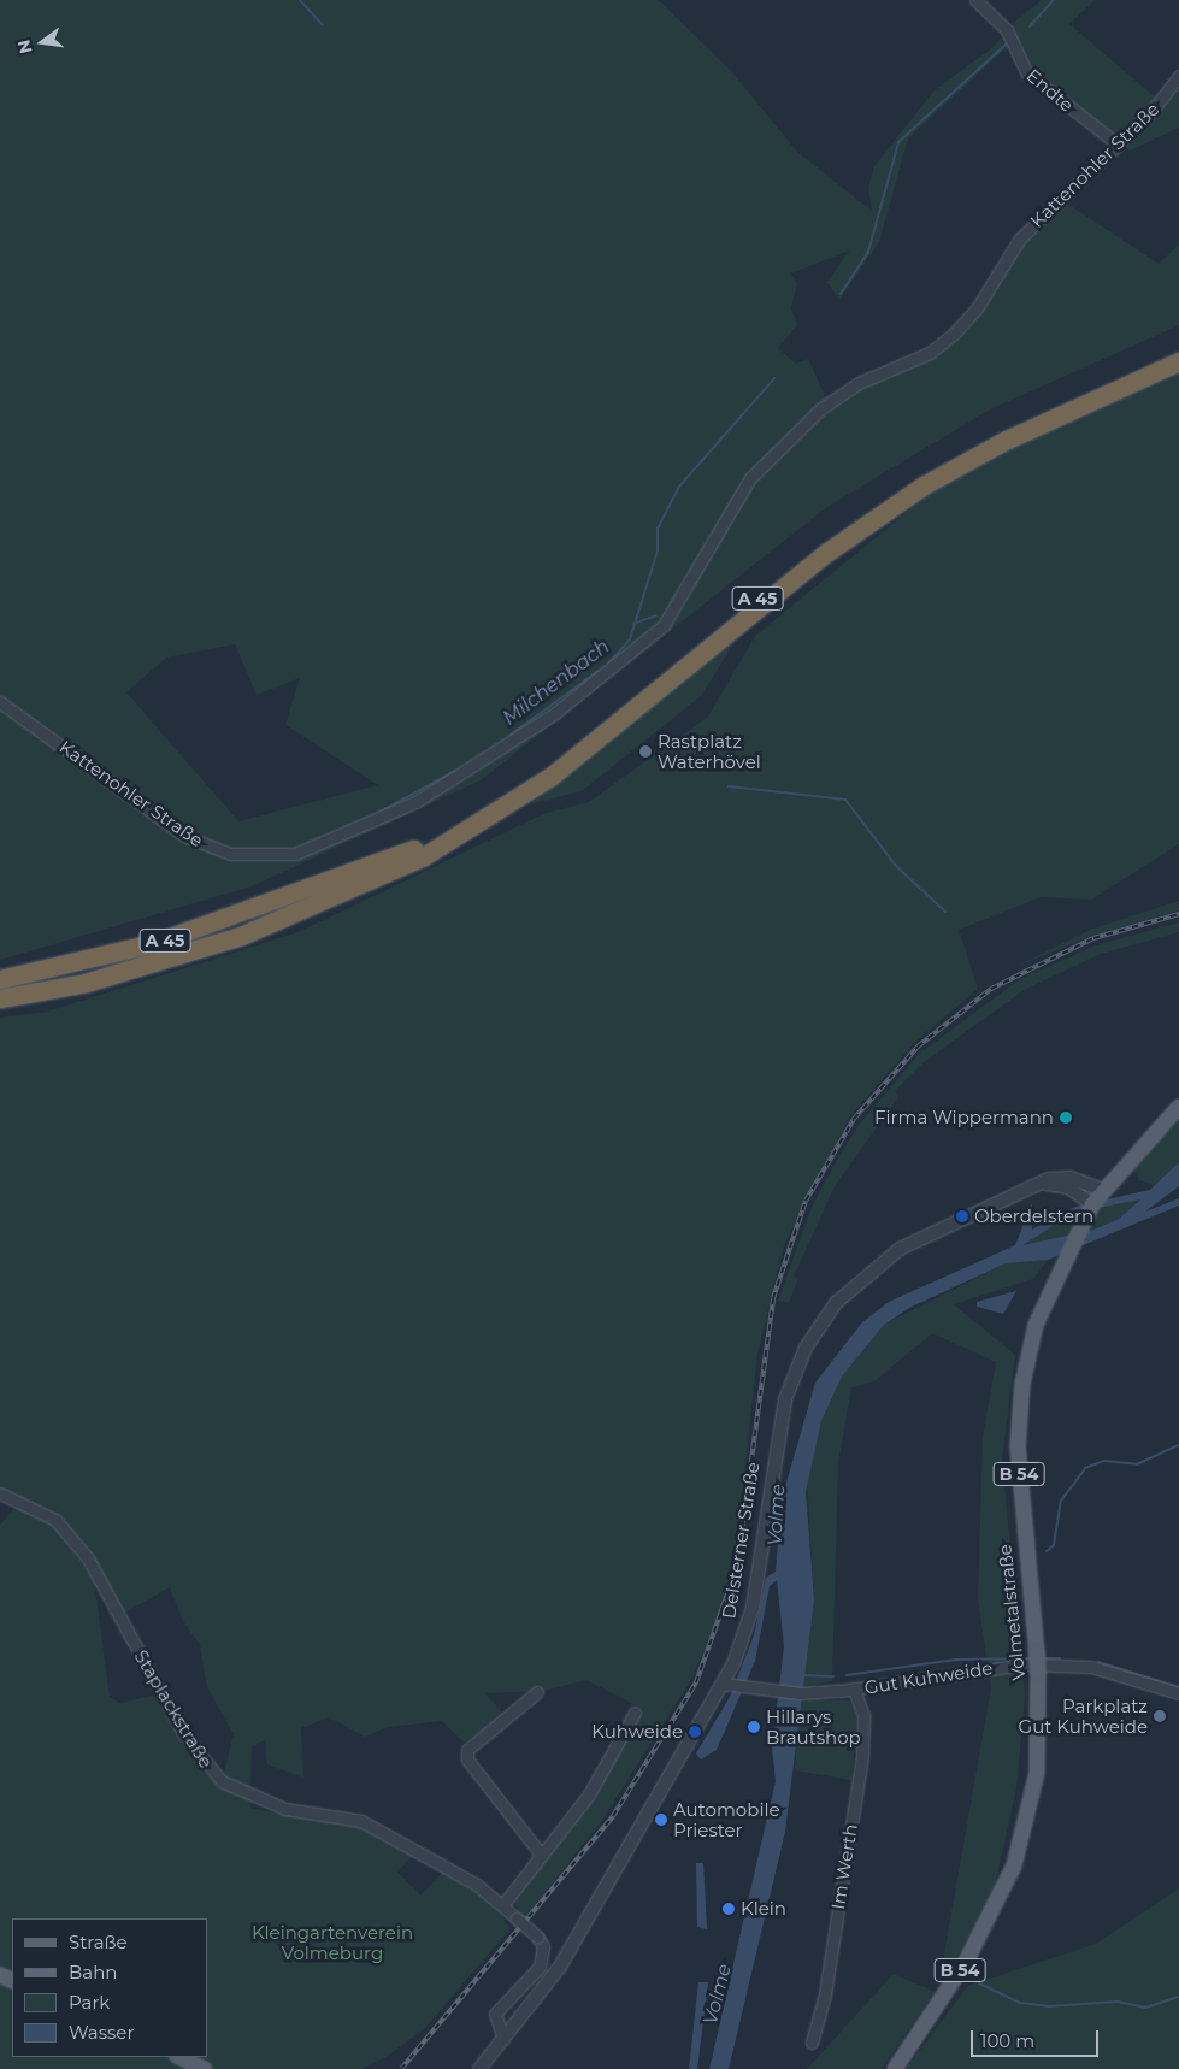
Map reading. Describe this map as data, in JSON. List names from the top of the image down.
{
  "streets": {
    "highway": ["A 45"],
    "main road": ["B 54", "Volmetalstraße"],
    "street": [
      "Endte",
      "Kattenohler Straße",
      "Delsterner Straße",
      "Gut Kuhweide",
      "Staplackstraße",
      "Im Werth"
    ]
  },
  "crossings": [
    ["Endte", "Kattenohler Straße"],
    ["B 54", "Delsterner Straße"],
    ["B 54", "Volmetalstraße"],
    ["Delsterner Straße", "Gut Kuhweide"],
    ["Delsterner Straße", "Staplackstraße"],
    ["Gut Kuhweide", "Im Werth"]
  ],
  "water": ["Milchenbach", "Volme"],
  "parks": ["Kleingartenverein Volmeburg"],
  "places": [
    "Rastplatz Waterhövel",
    "Firma Wippermann",
    "Oberdelstern",
    "Parkplatz Gut Kuhweide",
    "Hillarys Brautshop",
    "Kuhweide",
    "Automobile Priester",
    "Klein"
  ],
  "legend": [
    "Straße",
    "Bahn",
    "Park",
    "Wasser"
  ],
  "scale_bar": "100 m",
  "north": "left"
}
